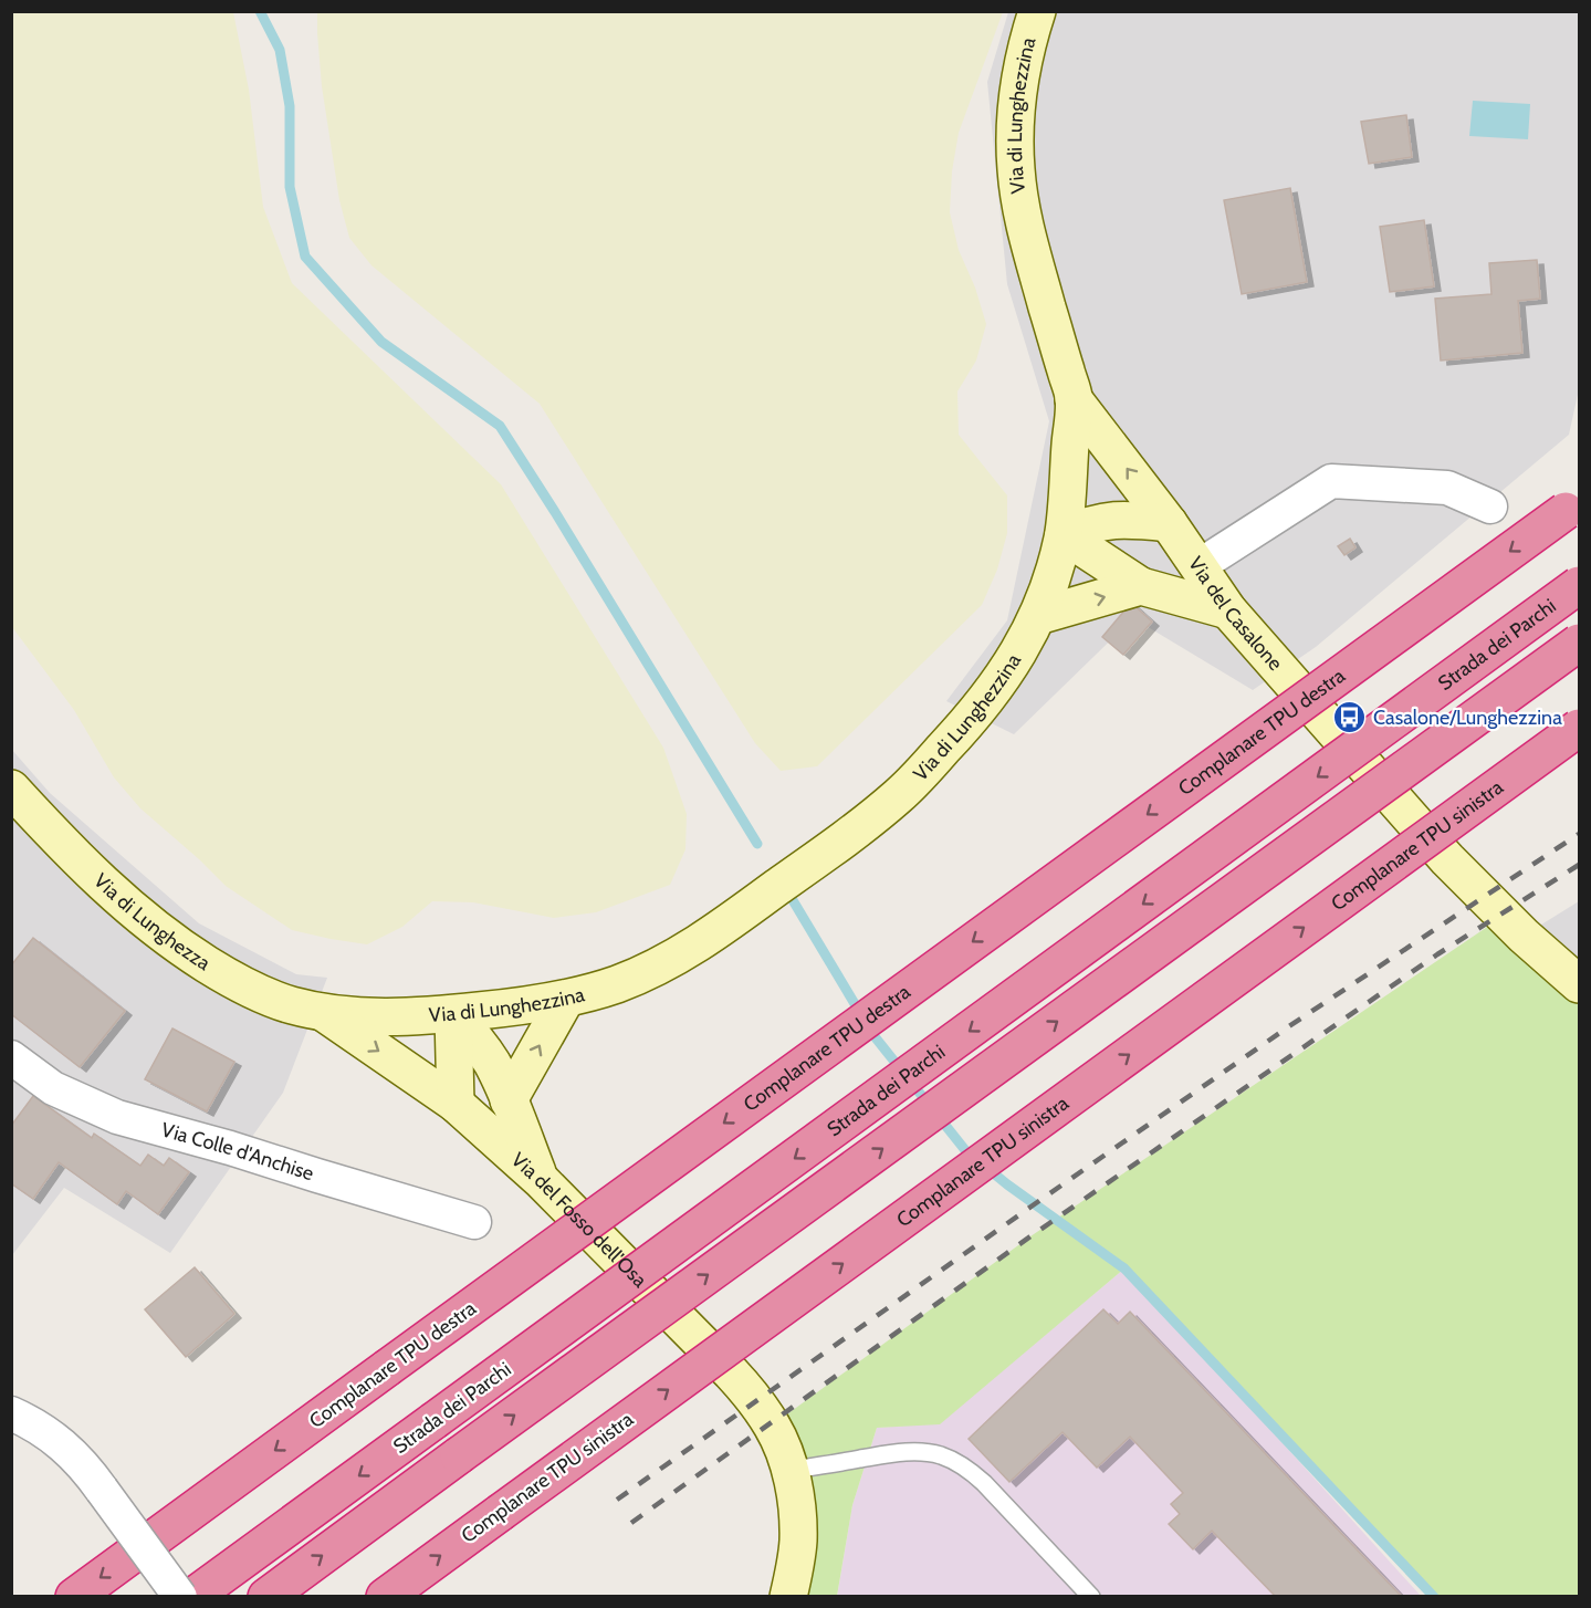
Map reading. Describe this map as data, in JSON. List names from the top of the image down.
{
  "streets": {
    "highway": ["Strada dei Parchi", "Complanare TPU destra", "Complanare TPU sinistra"],
    "street": [
      "Via di Lunghezzina",
      "Via del Casalone",
      "Via di Lunghezza",
      "Via Colle d'Anchise",
      "Via del Fosso dell'Osa"
    ]
  },
  "crossings": [
    ["Via di Lunghezzina", "Via del Casalone"],
    ["Via di Lunghezzina", "Via di Lunghezza"],
    ["Via di Lunghezzina", "Via del Fosso dell'Osa"],
    ["Via di Lunghezza", "Via del Fosso dell'Osa"]
  ],
  "places": {
    "bus stop": ["Casalone/Lunghezzina"]
  }
}
